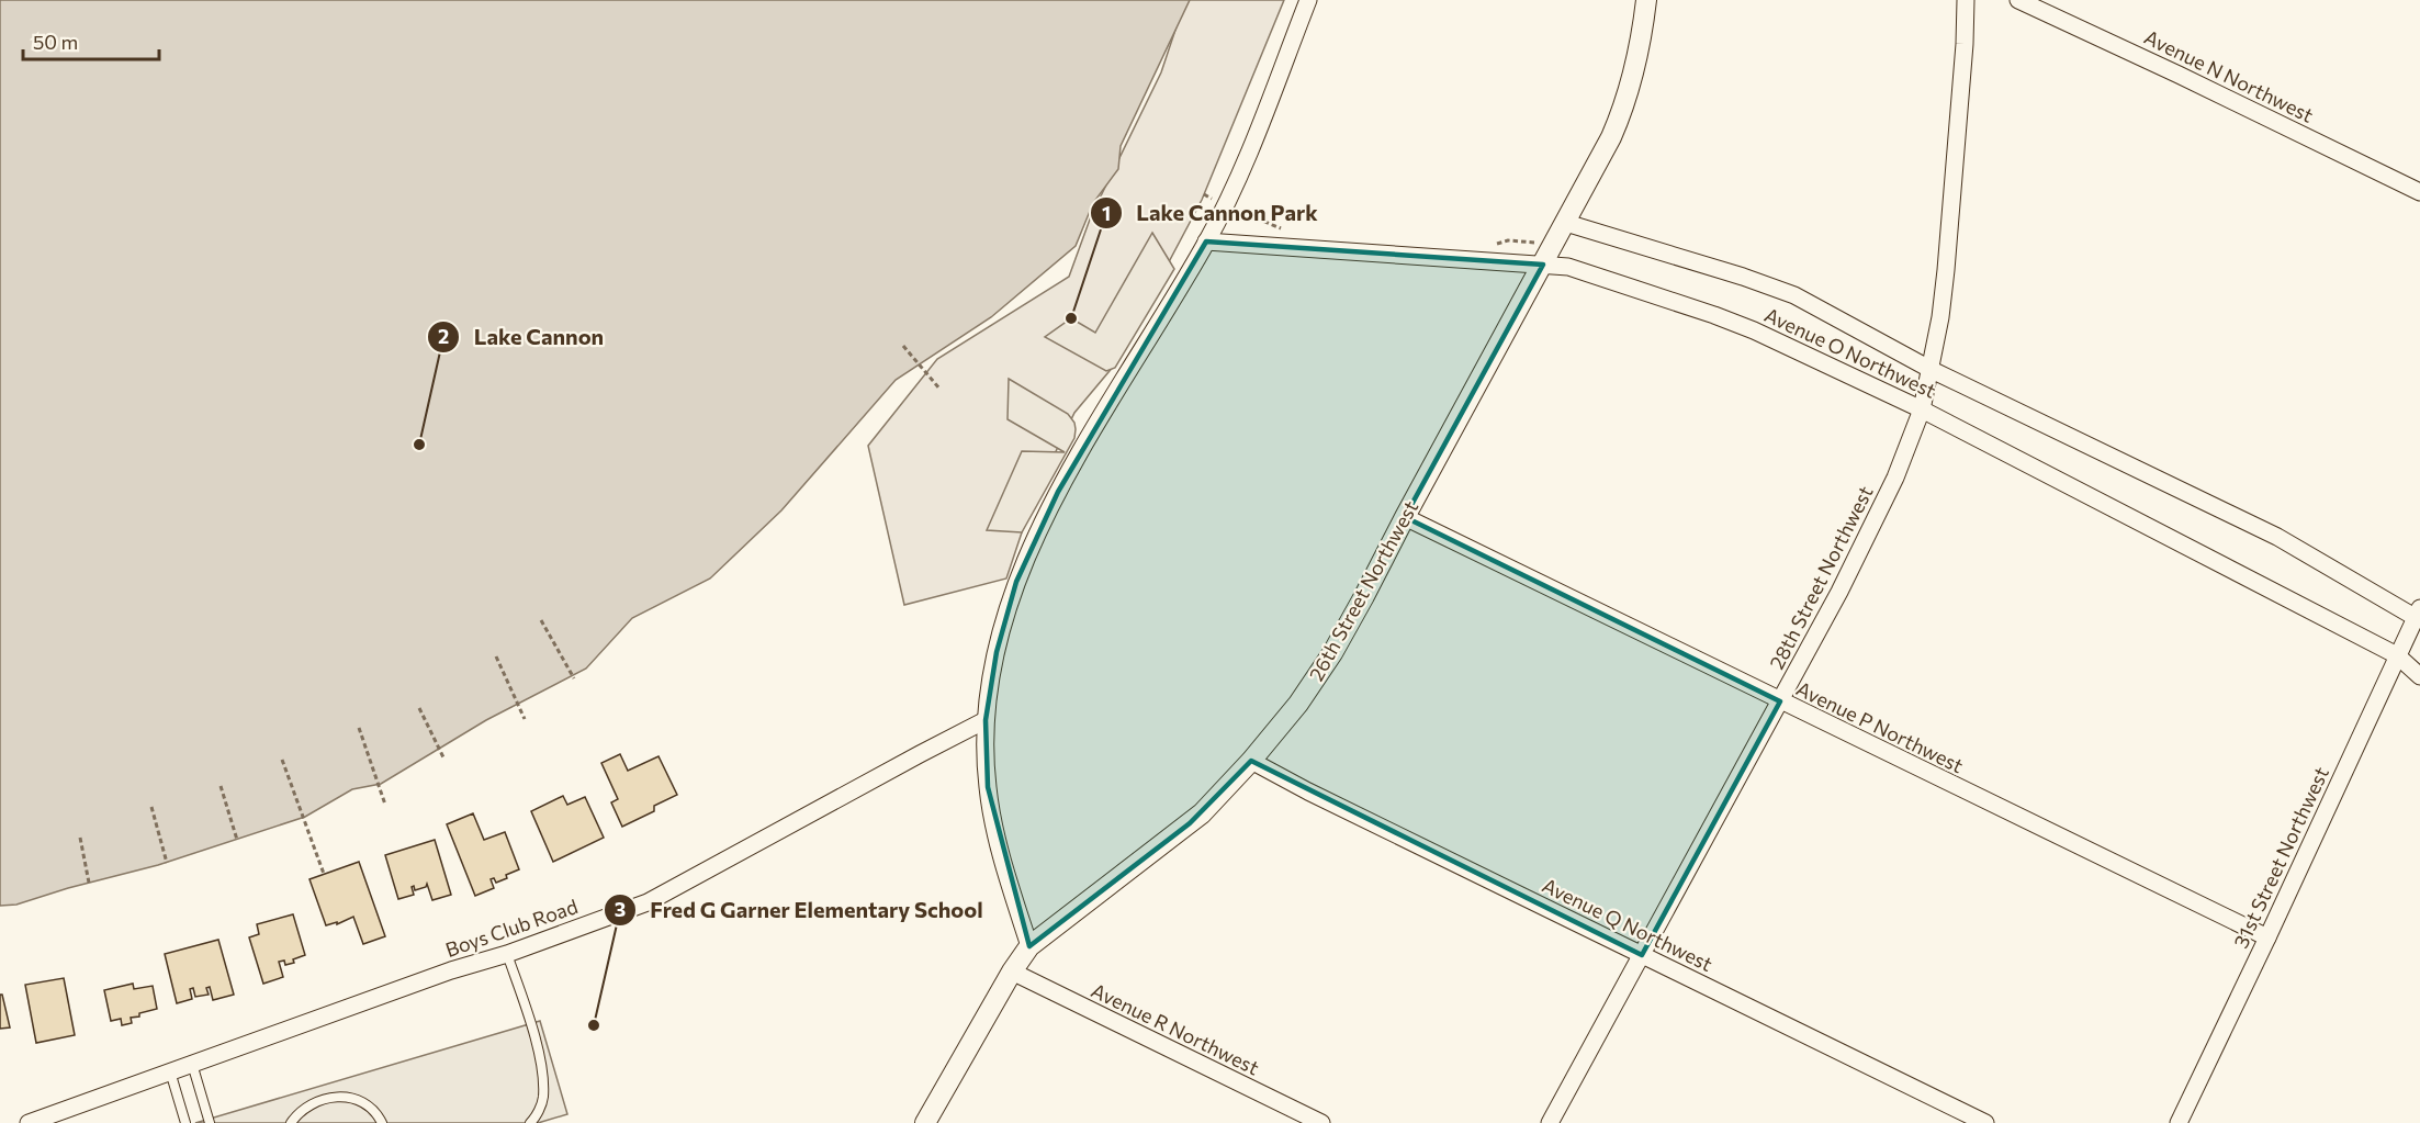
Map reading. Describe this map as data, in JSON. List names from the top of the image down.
{
  "streets": {
    "street": [
      "Avenue N Northwest",
      "Avenue O Northwest",
      "28th Street Northwest",
      "26th Street Northwest",
      "Avenue P Northwest",
      "31st Street Northwest",
      "Avenue Q Northwest",
      "Boys Club Road",
      "Avenue R Northwest"
    ]
  },
  "crossings": [
    ["Avenue O Northwest", "28th Street Northwest"],
    ["Avenue O Northwest", "26th Street Northwest"],
    ["Avenue O Northwest", "31st Street Northwest"],
    ["28th Street Northwest", "Avenue P Northwest"],
    ["28th Street Northwest", "Avenue Q Northwest"],
    ["26th Street Northwest", "Avenue P Northwest"],
    ["26th Street Northwest", "Avenue Q Northwest"],
    ["26th Street Northwest", "Avenue R Northwest"],
    ["Avenue P Northwest", "31st Street Northwest"]
  ],
  "places": ["Lake Cannon Park", "Lake Cannon", "Fred G Garner Elementary School"],
  "scale_bar": "50 m"
}
